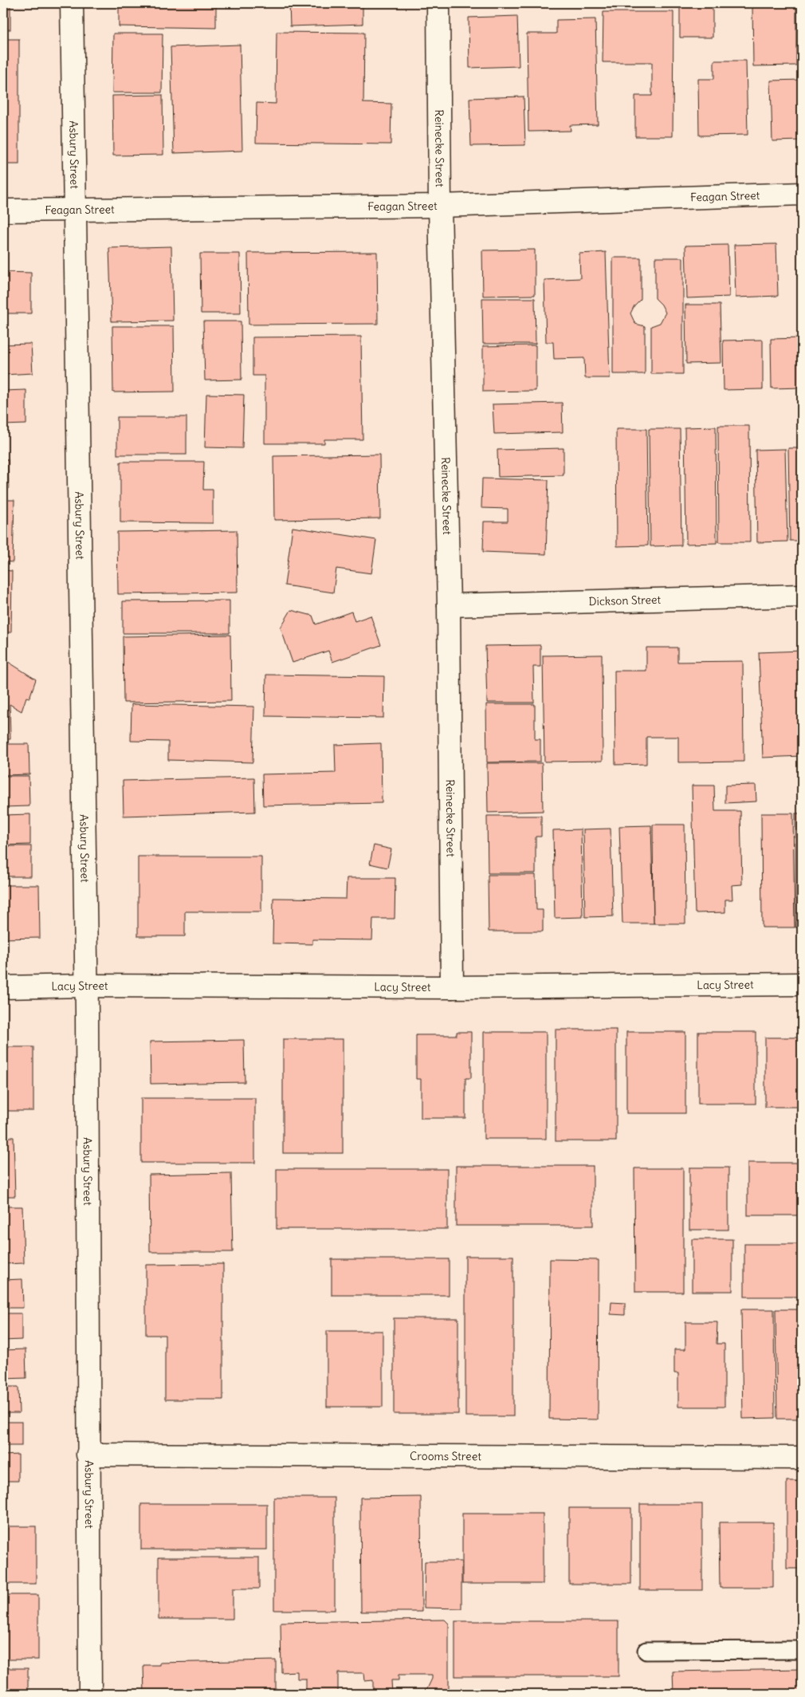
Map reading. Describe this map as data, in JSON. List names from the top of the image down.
{
  "streets": {
    "street": [
      "Reinecke Street",
      "Asbury Street",
      "Feagan Street",
      "Dickson Street",
      "Lacy Street",
      "Crooms Street"
    ]
  },
  "crossings": [
    ["Reinecke Street", "Feagan Street"],
    ["Reinecke Street", "Dickson Street"],
    ["Reinecke Street", "Lacy Street"],
    ["Asbury Street", "Feagan Street"],
    ["Asbury Street", "Lacy Street"],
    ["Asbury Street", "Crooms Street"]
  ]
}
